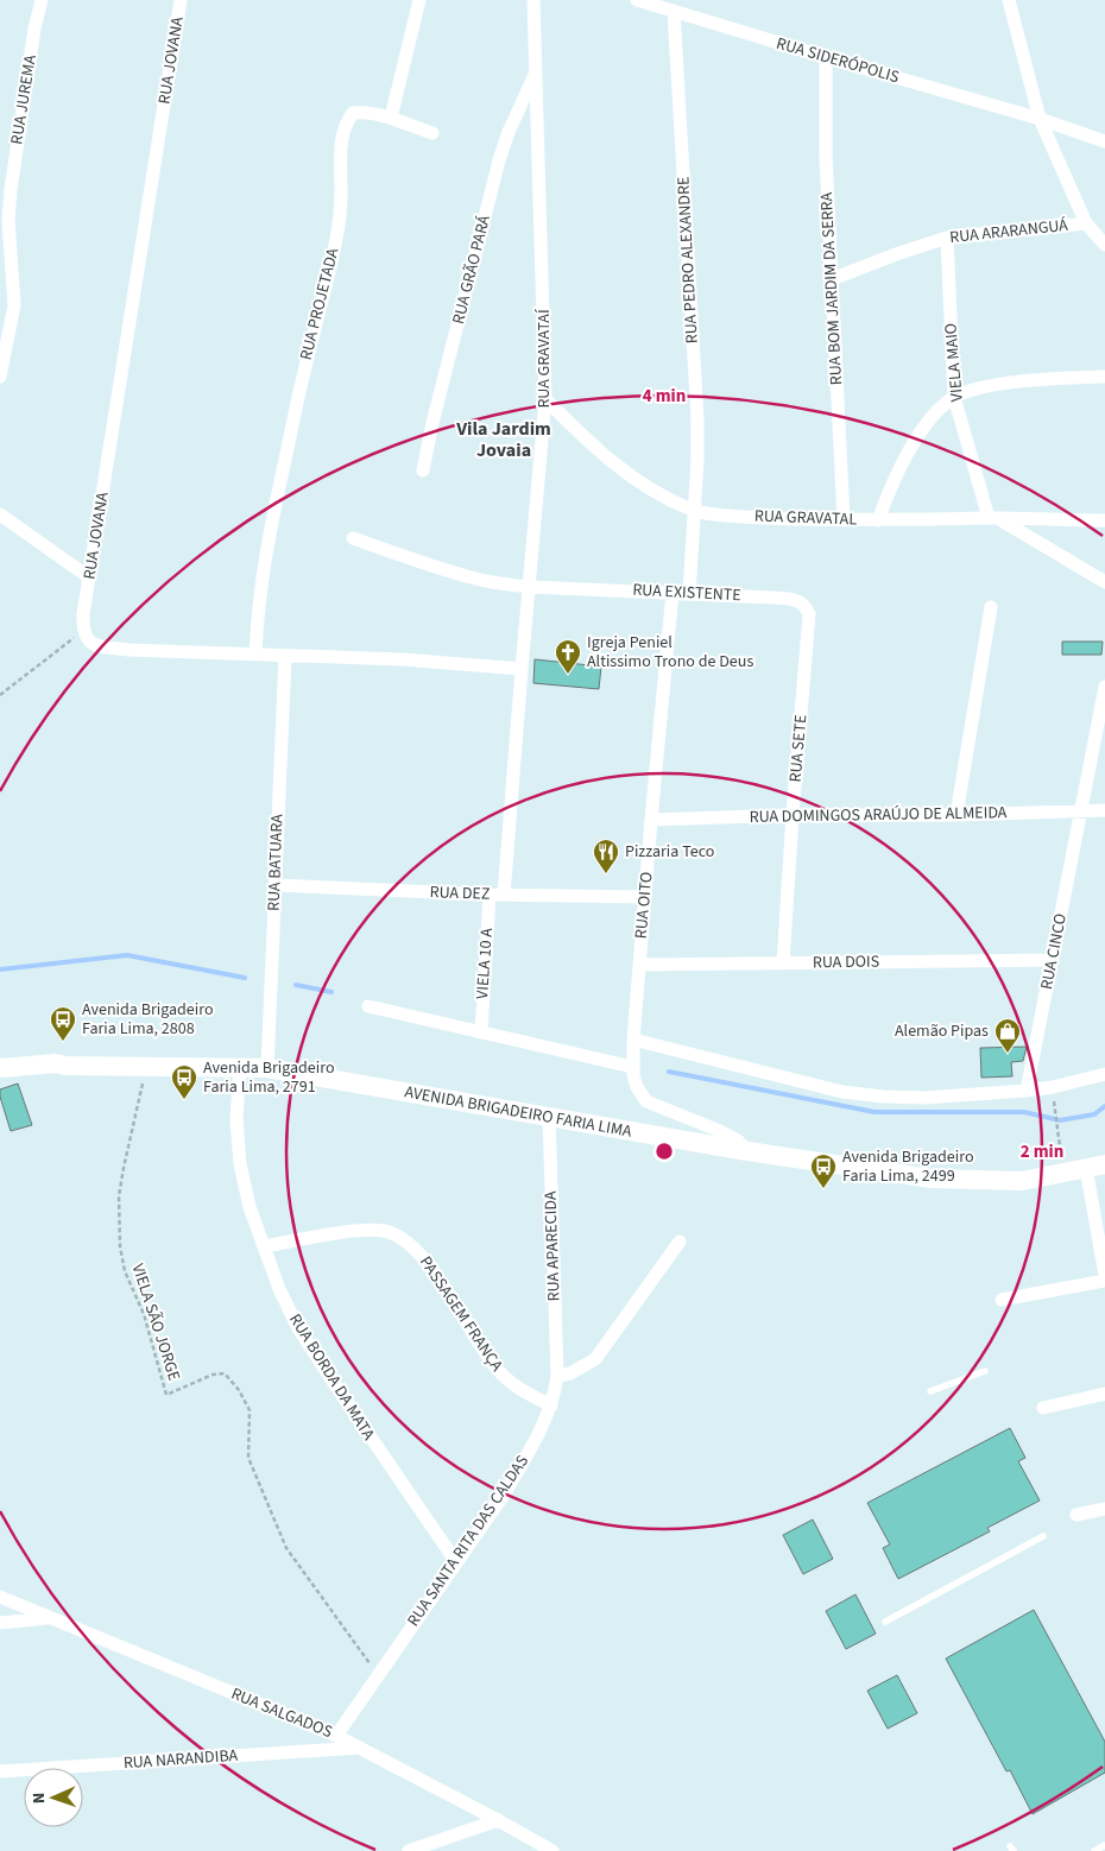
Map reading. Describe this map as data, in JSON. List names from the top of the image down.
{
  "streets": {
    "main road": ["AVENIDA BRIGADEIRO FARIA LIMA"],
    "street": [
      "RUA JOVANA",
      "RUA SIDERÓPOLIS",
      "RUA JUREMA",
      "RUA ARARANGUÁ",
      "RUA PEDRO ALEXANDRE",
      "RUA GRÃO PARÁ",
      "RUA BOM JARDIM DA SERRA",
      "RUA PROJETADA",
      "RUA GRAVATAÍ",
      "VIELA MAIO",
      "RUA GRAVATAL",
      "RUA EXISTENTE",
      "RUA SETE",
      "RUA DOMINGOS ARAÚJO DE ALMEIDA",
      "RUA BATUARA",
      "RUA DEZ",
      "RUA OITO",
      "RUA CINCO",
      "RUA DOIS",
      "VIELA 10 A",
      "RUA APARECIDA",
      "PASSAGEM FRANÇA",
      "RUA BORDA DA MATA",
      "RUA SANTA RITA DAS CALDAS",
      "RUA SALGADOS",
      "RUA NARANDIBA"
    ],
    "path": ["VIELA SÃO JORGE"]
  },
  "crossings": [
    ["RUA SIDERÓPOLIS", "RUA PEDRO ALEXANDRE"],
    ["RUA SIDERÓPOLIS", "RUA BOM JARDIM DA SERRA"],
    ["RUA ARARANGUÁ", "RUA BOM JARDIM DA SERRA"],
    ["RUA ARARANGUÁ", "VIELA MAIO"],
    ["RUA PEDRO ALEXANDRE", "RUA GRAVATAL"],
    ["RUA GRÃO PARÁ", "RUA GRAVATAÍ"],
    ["RUA BOM JARDIM DA SERRA", "RUA GRAVATAL"],
    ["RUA GRAVATAÍ", "RUA GRAVATAL"],
    ["RUA GRAVATAÍ", "RUA EXISTENTE"],
    ["RUA GRAVATAÍ", "RUA DEZ"],
    ["RUA GRAVATAÍ", "VIELA 10 A"],
    ["VIELA MAIO", "RUA GRAVATAL"],
    ["RUA EXISTENTE", "RUA SETE"],
    ["RUA EXISTENTE", "RUA OITO"],
    ["RUA SETE", "RUA DOMINGOS ARAÚJO DE ALMEIDA"],
    ["RUA SETE", "RUA DOIS"],
    ["RUA DOMINGOS ARAÚJO DE ALMEIDA", "RUA OITO"],
    ["RUA DOMINGOS ARAÚJO DE ALMEIDA", "RUA CINCO"],
    ["RUA BATUARA", "RUA DEZ"],
    ["RUA BATUARA", "AVENIDA BRIGADEIRO FARIA LIMA"],
    ["RUA DEZ", "RUA OITO"],
    ["RUA DEZ", "VIELA 10 A"],
    ["RUA OITO", "RUA DOIS"],
    ["RUA OITO", "AVENIDA BRIGADEIRO FARIA LIMA"],
    ["RUA CINCO", "RUA DOIS"],
    ["AVENIDA BRIGADEIRO FARIA LIMA", "RUA APARECIDA"],
    ["AVENIDA BRIGADEIRO FARIA LIMA", "VIELA SÃO JORGE"],
    ["AVENIDA BRIGADEIRO FARIA LIMA", "RUA BORDA DA MATA"],
    ["RUA APARECIDA", "RUA SANTA RITA DAS CALDAS"],
    ["PASSAGEM FRANÇA", "RUA BORDA DA MATA"],
    ["PASSAGEM FRANÇA", "RUA SANTA RITA DAS CALDAS"],
    ["VIELA SÃO JORGE", "RUA SANTA RITA DAS CALDAS"],
    ["RUA BORDA DA MATA", "RUA SANTA RITA DAS CALDAS"],
    ["RUA SANTA RITA DAS CALDAS", "RUA SALGADOS"],
    ["RUA SALGADOS", "RUA NARANDIBA"]
  ],
  "districts": ["Vila Jardim Jovaia"],
  "places": {
    "church": ["Igreja Peniel Altissimo Trono de Deus"],
    "restaurant": ["Pizzaria Teco"],
    "bus stop": ["Avenida Brigadeiro Faria Lima, 2808", "Avenida Brigadeiro Faria Lima, 2791", "Avenida Brigadeiro Faria Lima, 2499"],
    "shop": ["Alemão Pipas"]
  },
  "north": "left",
  "rings": ["4 min", "2 min"]
}
